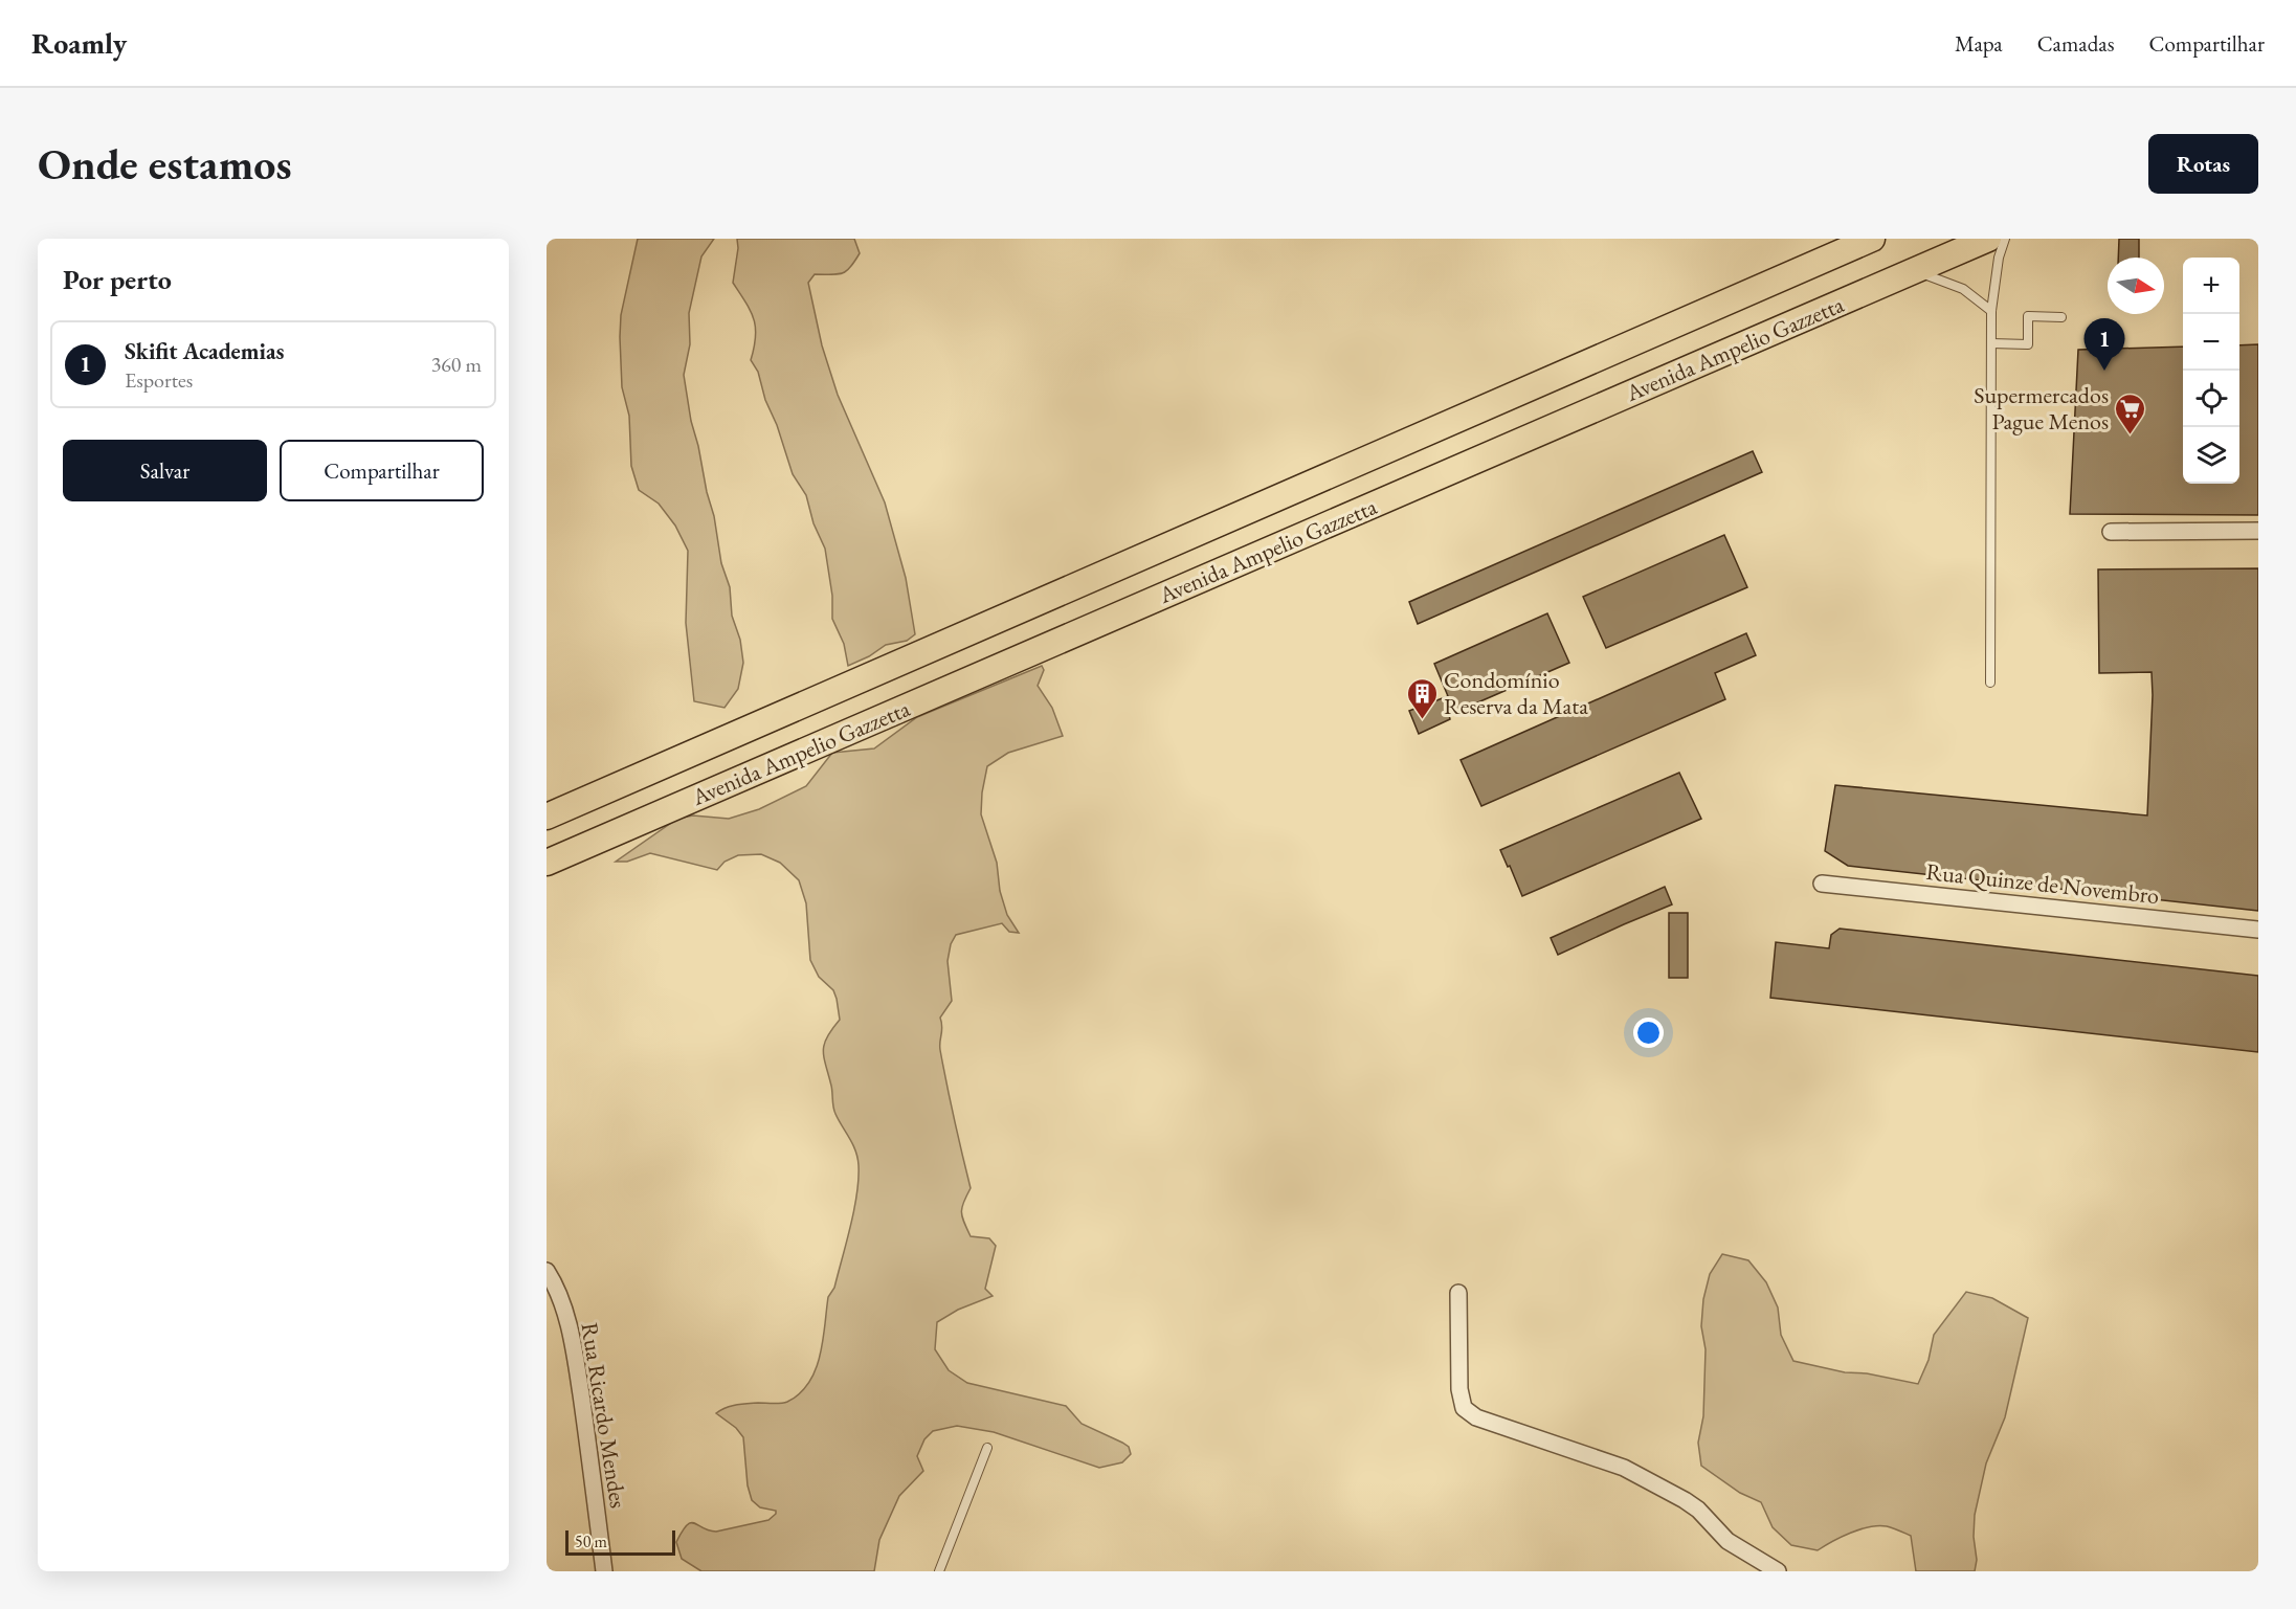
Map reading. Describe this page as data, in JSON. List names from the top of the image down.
{
  "streets": {
    "main road": ["Avenida Ampelio Gazzetta"],
    "street": ["Rua Quinze de Novembro", "Rua Ricardo Mendes"]
  },
  "places": {
    "supermarket": ["Supermercados Pague Menos"],
    "building": ["Condomínio Reserva da Mata"]
  },
  "scale_bar": "50 m",
  "north": "right",
  "page": {
    "header": "Roamly",
    "nav": ["Mapa", "Camadas", "Compartilhar"],
    "buttons": [
      "Rotas",
      ["Salvar", "Compartilhar"]
    ],
    "title": "Onde estamos",
    "heading": "Por perto",
    "map_buttons": ["+", "−"],
    "pins": "1",
    "list": [
      {
        "mark": "1",
        "name": "Skifit Academias",
        "note": "Esportes",
        "value": "360 m"
      }
    ],
    "scale": "50 m"
  }
}
